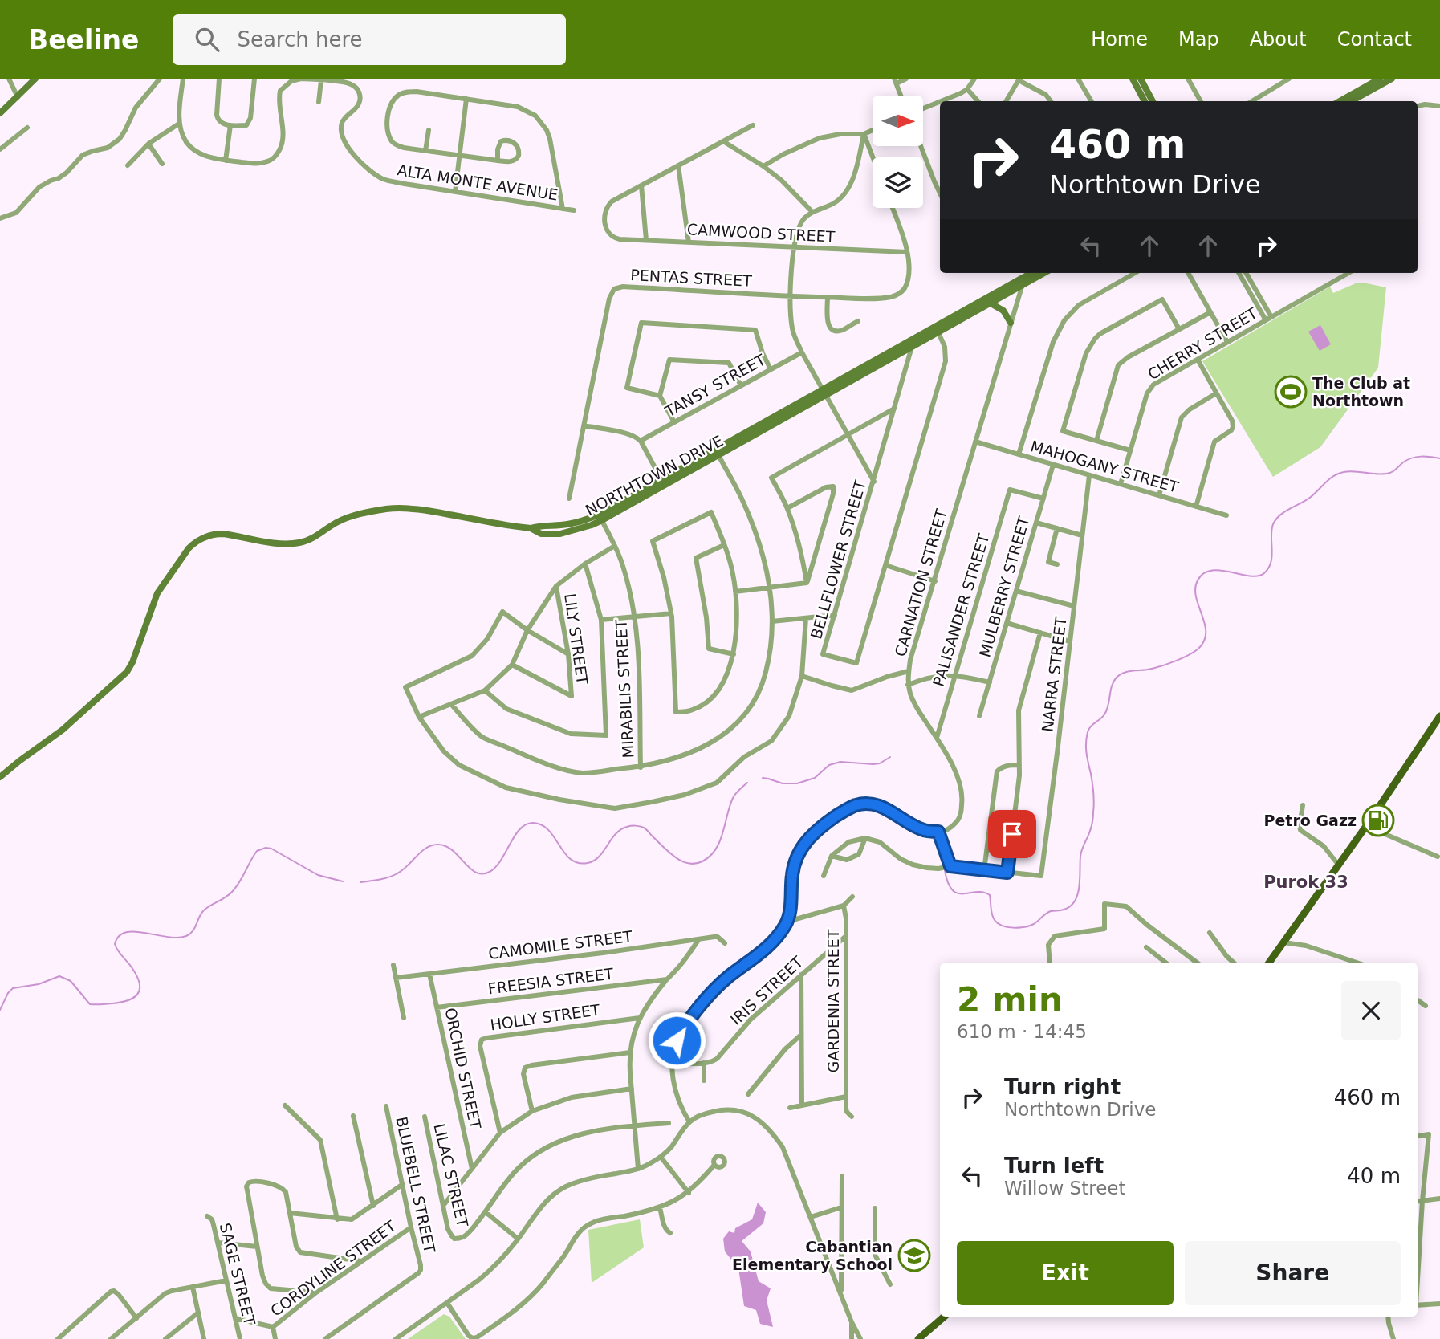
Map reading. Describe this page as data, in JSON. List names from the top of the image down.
{
  "streets": {
    "street": [
      "ALTA MONTE AVENUE",
      "CAMWOOD STREET",
      "PENTAS STREET",
      "CHERRY STREET",
      "TANSY STREET",
      "MAHOGANY STREET",
      "NORTHTOWN DRIVE",
      "BELLFLOWER STREET",
      "CARNATION STREET",
      "MULBERRY STREET",
      "PALISANDER STREET",
      "LILY STREET",
      "NARRA STREET",
      "MIRABILIS STREET",
      "CAMOMILE STREET",
      "FREESIA STREET",
      "IRIS STREET",
      "GARDENIA STREET",
      "HOLLY STREET",
      "ORCHID STREET",
      "LILAC STREET",
      "BLUEBELL STREET",
      "CORDYLINE STREET",
      "SAGE STREET"
    ]
  },
  "crossings": [
    ["CAMWOOD STREET", "PENTAS STREET"],
    ["CHERRY STREET", "MAHOGANY STREET"],
    ["MAHOGANY STREET", "CARNATION STREET"],
    ["MAHOGANY STREET", "MULBERRY STREET"],
    ["MAHOGANY STREET", "NARRA STREET"],
    ["NORTHTOWN DRIVE", "BELLFLOWER STREET"],
    ["NORTHTOWN DRIVE", "CARNATION STREET"],
    ["NORTHTOWN DRIVE", "MIRABILIS STREET"],
    ["CARNATION STREET", "PALISANDER STREET"],
    ["MULBERRY STREET", "PALISANDER STREET"],
    ["CAMOMILE STREET", "ORCHID STREET"],
    ["FREESIA STREET", "ORCHID STREET"],
    ["IRIS STREET", "GARDENIA STREET"],
    ["BLUEBELL STREET", "CORDYLINE STREET"],
    ["CORDYLINE STREET", "SAGE STREET"]
  ],
  "districts": ["Purok 33"],
  "places": {
    "sports": ["The Club at Northtown"],
    "fuel station": ["Petro Gazz"],
    "school or university": ["Cabantian Elementary School"]
  },
  "north": "right",
  "page": {
    "header": "Beeline",
    "search": "Search here",
    "nav": [
      "Home",
      "Map",
      "About",
      "Contact"
    ],
    "turn": ["460 m", "Northtown Drive"],
    "heading": ["2 min", "610 m · 14:45"],
    "list": [
      {
        "name": "Turn right",
        "note": "Northtown Drive",
        "value": "460 m"
      },
      {
        "name": "Turn left",
        "note": "Willow Street",
        "value": "40 m"
      }
    ],
    "buttons": ["Exit", "Share"]
  }
}
